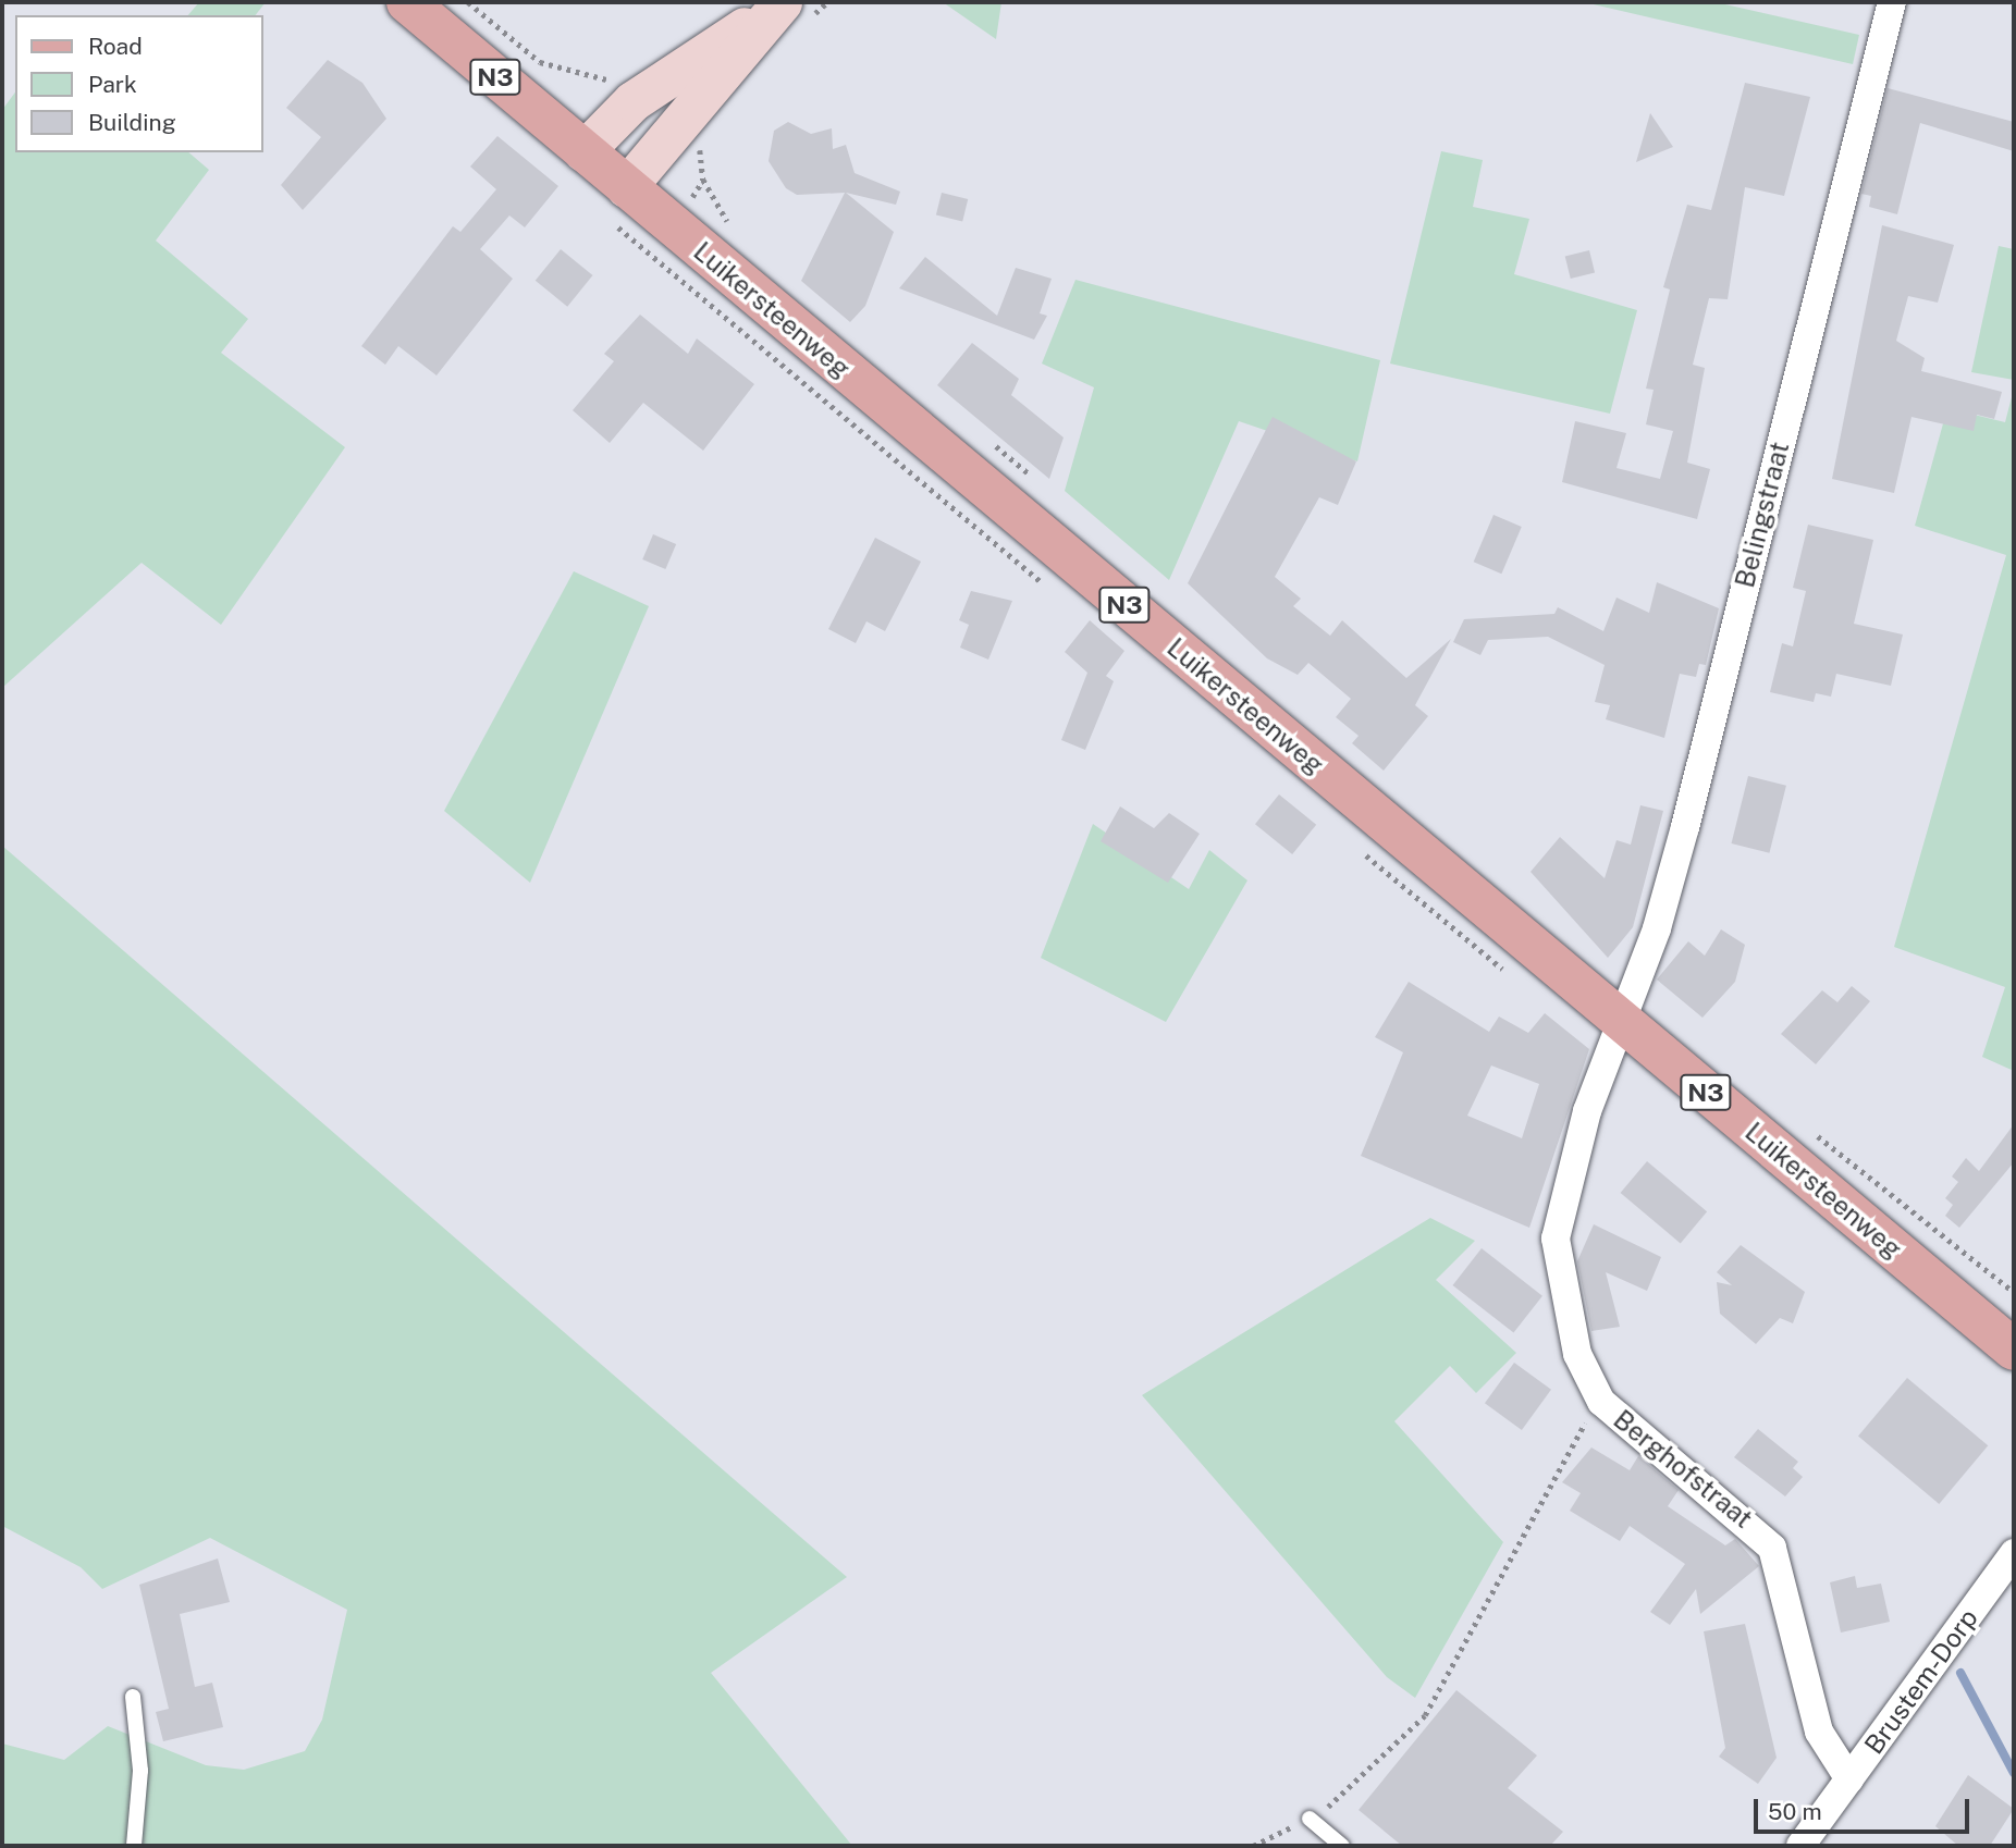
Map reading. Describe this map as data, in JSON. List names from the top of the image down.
{
  "streets": {
    "main road": ["N3", "Luikersteenweg"],
    "street": ["Belingstraat", "Berghofstraat", "Brustem-Dorp"]
  },
  "crossings": [
    ["Luikersteenweg", "Belingstraat"],
    ["Luikersteenweg", "Berghofstraat"],
    ["Belingstraat", "Berghofstraat"],
    ["Berghofstraat", "Brustem-Dorp"]
  ],
  "legend": ["Road", "Park", "Building"],
  "scale_bar": "50 m"
}
